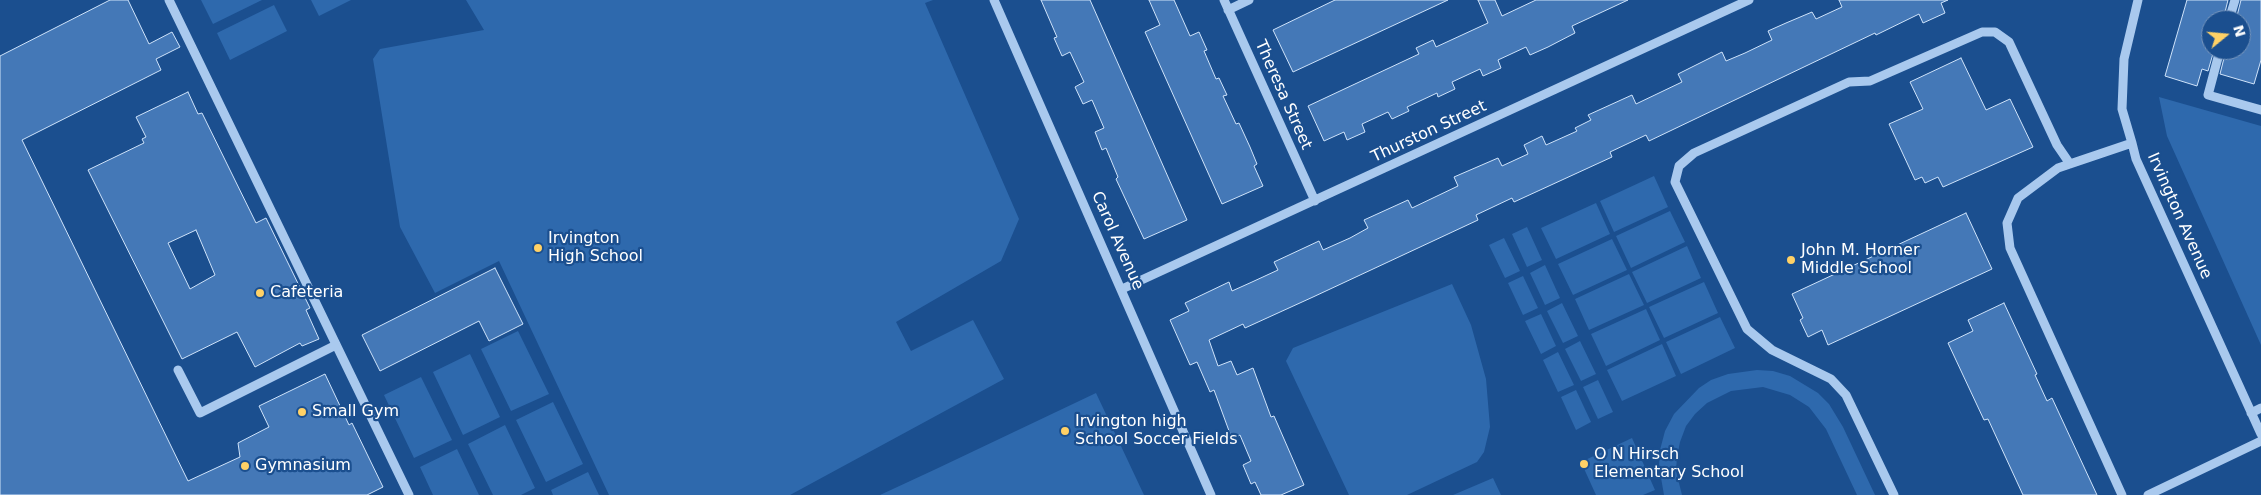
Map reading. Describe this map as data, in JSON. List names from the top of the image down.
{
  "streets": {
    "street": [
      "Theresa Street",
      "Thurston Street",
      "Irvington Avenue",
      "Carol Avenue"
    ]
  },
  "crossings": [
    ["Theresa Street", "Thurston Street"],
    ["Thurston Street", "Carol Avenue"]
  ],
  "places": [
    "Irvington High School",
    "John M. Horner Middle School",
    "Cafeteria",
    "Small Gym",
    "Irvington high School Soccer Fields",
    "O N Hirsch Elementary School",
    "Gymnasium"
  ],
  "north": "right"
}
